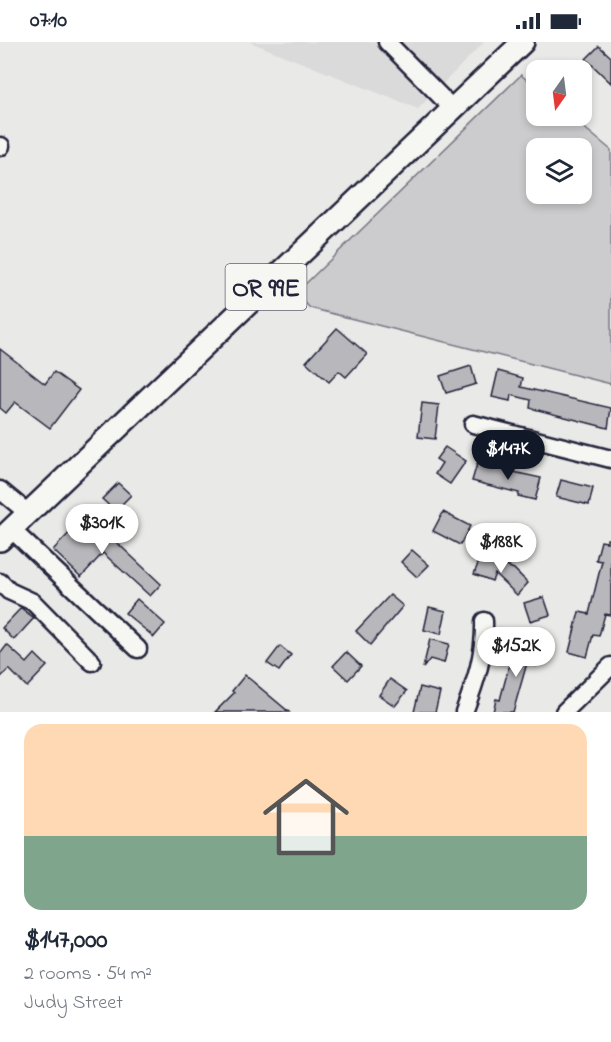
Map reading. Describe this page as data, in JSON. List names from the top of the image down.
{
  "streets": {
    "main road": ["OR 99E"]
  },
  "north": "bottom",
  "page": {
    "status": "07:10",
    "price": [
      "$147K",
      "$301K",
      "$188K",
      "$152K"
    ],
    "list": [
      {
        "name": "$147,000",
        "note": "2 rooms · 54 m² · Judy Street"
      }
    ]
  }
}
